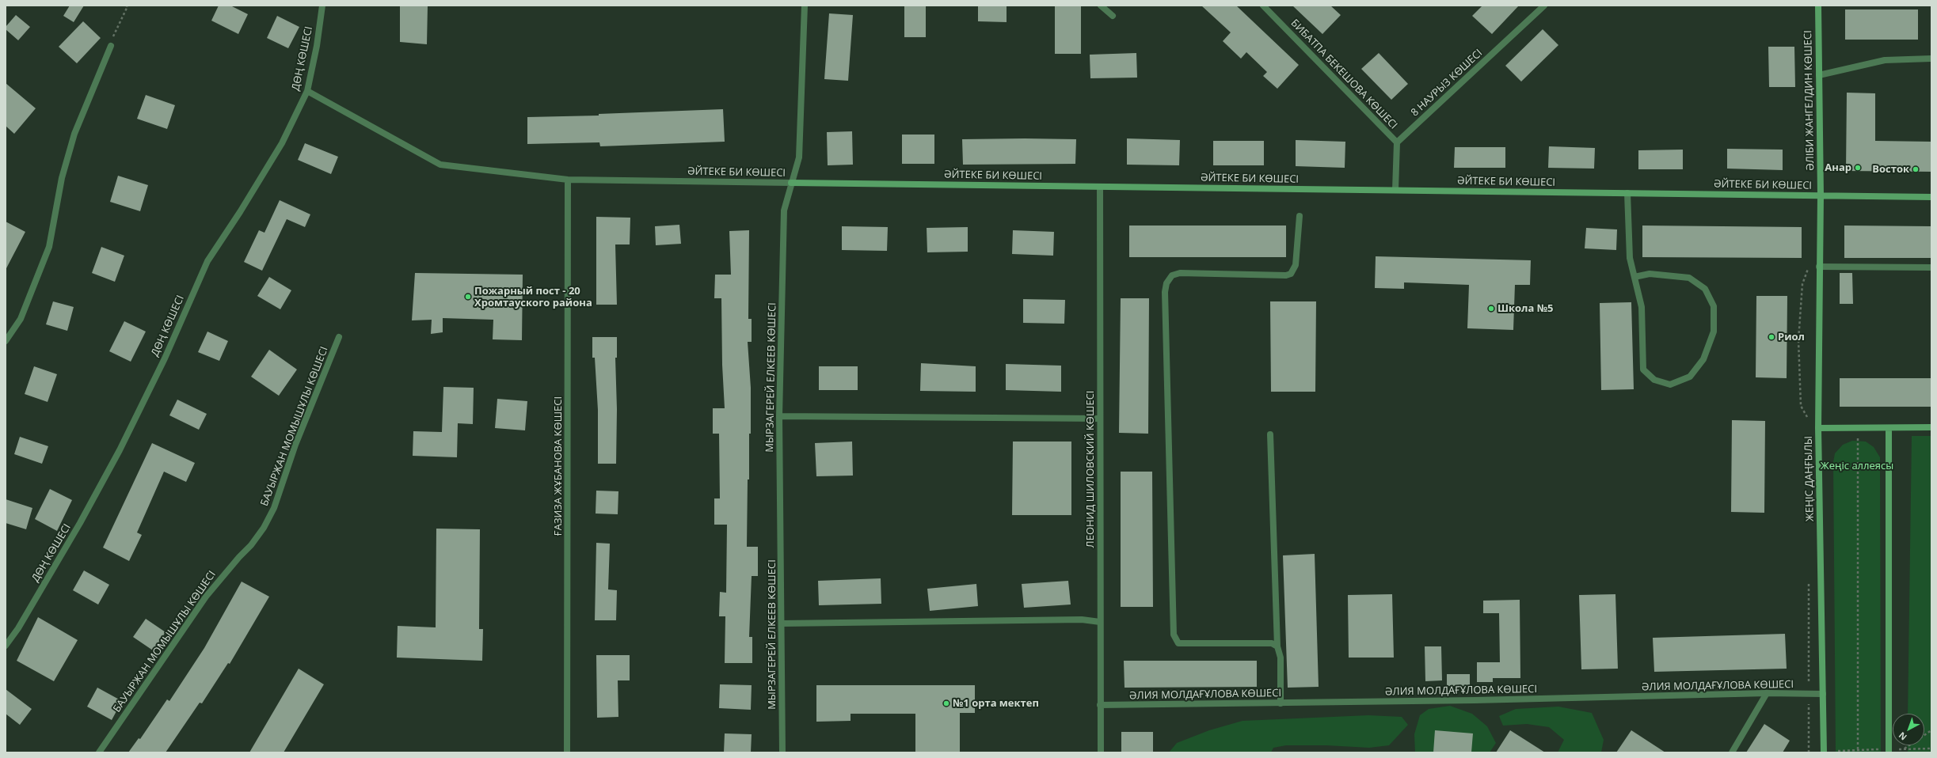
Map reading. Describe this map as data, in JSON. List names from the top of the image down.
{
  "streets": {
    "street": [
      "ДӨҢ КӨШЕСІ",
      "БИБАТПА БЕКЕШОВА КӨШЕСІ",
      "8 НАУРЫЗ КӨШЕСІ",
      "ӘЛІБИ ЖАНГЕЛДИН КӨШЕСІ",
      "ӘЙТЕКЕ БИ КӨШЕСІ",
      "МЫРЗАГЕРЕЙ ЕЛКЕЕВ КӨШЕСІ",
      "БАУЫРЖАН МОМЫШҰЛЫ КӨШЕСІ",
      "ҒАЗИЗА ЖҰБАНОВА КӨШЕСІ",
      "ЛЕОНИД ШИЛОВСКИЙ КӨШЕСІ",
      "ЖЕҢІС ДАҢҒЫЛЫ",
      "ӘЛИЯ МОЛДАҒҰЛОВА КӨШЕСІ"
    ]
  },
  "crossings": [
    ["ДӨҢ КӨШЕСІ", "ӘЙТЕКЕ БИ КӨШЕСІ"],
    ["БИБАТПА БЕКЕШОВА КӨШЕСІ", "8 НАУРЫЗ КӨШЕСІ"],
    ["ӘЛІБИ ЖАНГЕЛДИН КӨШЕСІ", "ӘЙТЕКЕ БИ КӨШЕСІ"],
    ["ӘЛІБИ ЖАНГЕЛДИН КӨШЕСІ", "ЖЕҢІС ДАҢҒЫЛЫ"],
    ["ӘЙТЕКЕ БИ КӨШЕСІ", "МЫРЗАГЕРЕЙ ЕЛКЕЕВ КӨШЕСІ"],
    ["ӘЙТЕКЕ БИ КӨШЕСІ", "ҒАЗИЗА ЖҰБАНОВА КӨШЕСІ"],
    ["ӘЙТЕКЕ БИ КӨШЕСІ", "ЛЕОНИД ШИЛОВСКИЙ КӨШЕСІ"],
    ["ЛЕОНИД ШИЛОВСКИЙ КӨШЕСІ", "ӘЛИЯ МОЛДАҒҰЛОВА КӨШЕСІ"],
    ["ЖЕҢІС ДАҢҒЫЛЫ", "ӘЛИЯ МОЛДАҒҰЛОВА КӨШЕСІ"]
  ],
  "parks": ["Жеңіс аллеясы"],
  "places": [
    "Анар",
    "Восток",
    "Пожарный пост - 20 Хромтауского района",
    "Школа №5",
    "Риол",
    "№1 орта мектеп"
  ],
  "north": "bottom left"
}
